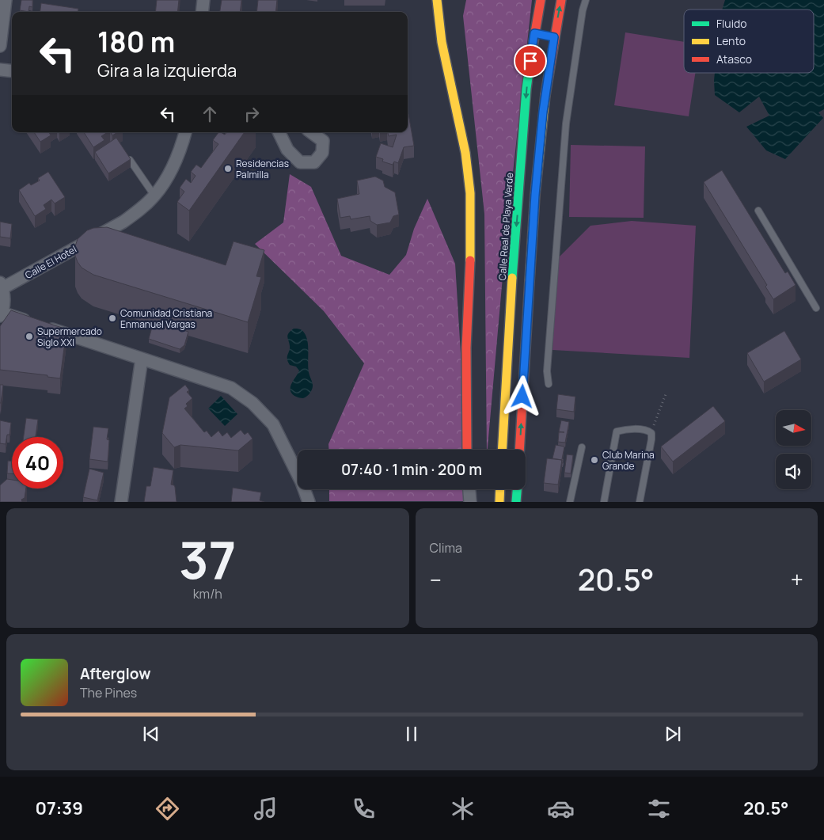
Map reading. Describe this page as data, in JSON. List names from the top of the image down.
{
  "streets": {
    "street": ["Calle Real de Playa Verde", "Calle El Hotel"]
  },
  "places": [
    "Residencias Palmilla",
    "Comunidad Cristiana Enmanuel Vargas",
    "Supermercado Siglo XXI",
    "Club Marina Grande"
  ],
  "legend": ["Fluido", "Lento", "Atasco"],
  "north": "right",
  "page": {
    "turn": ["180 m", "Gira a la izquierda"],
    "limit": "40",
    "trip": "07:40 · 1 min · 200 m",
    "tile": [
      ["37", "km/h"],
      "Clima"
    ],
    "heat": ["−", "20.5°", "+"],
    "song": ["Afterglow", "The Pines"],
    "tabs": ["07:39", "20.5°"]
  }
}
